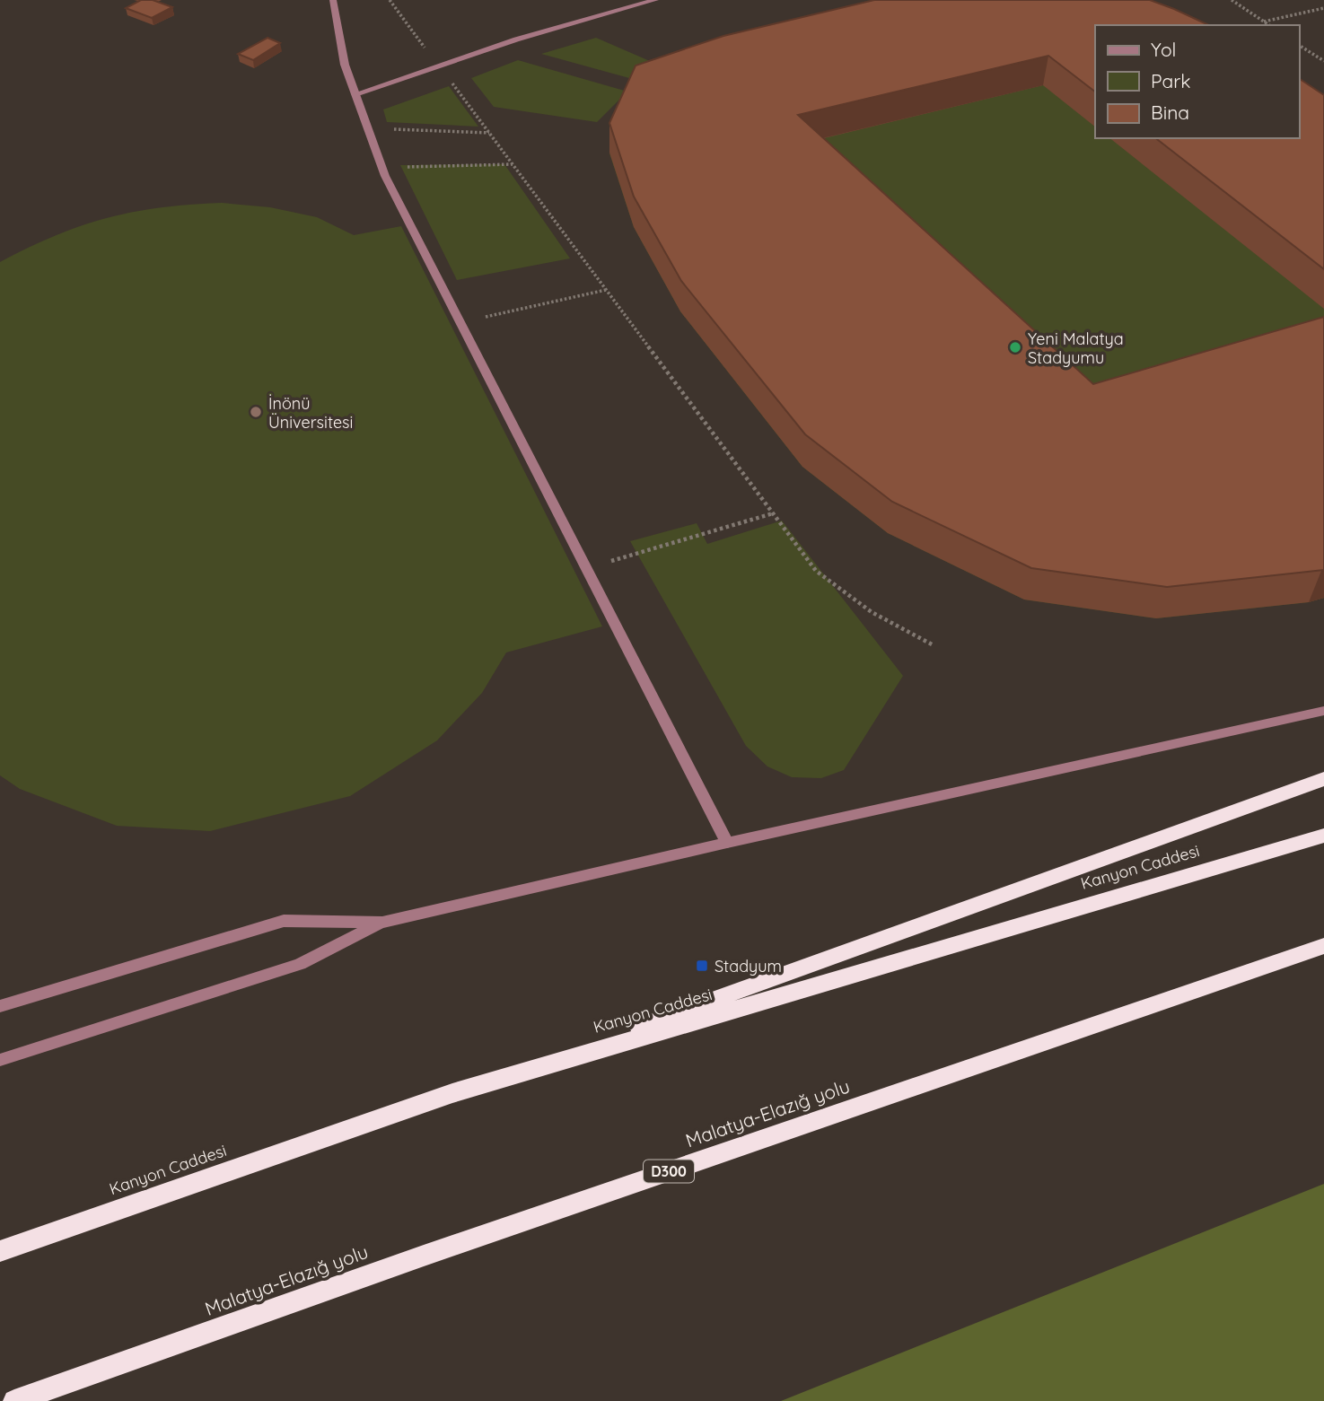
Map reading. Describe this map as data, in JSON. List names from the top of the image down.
{
  "streets": {
    "highway": ["Kanyon Caddesi", "Malatya-Elazığ yolu", "D300"]
  },
  "places": {
    "other": ["Yeni Malatya Stadyumu", "İnönü Üniversitesi"],
    "transit": ["Stadyum"]
  },
  "legend": ["Yol", "Park", "Bina"]
}
